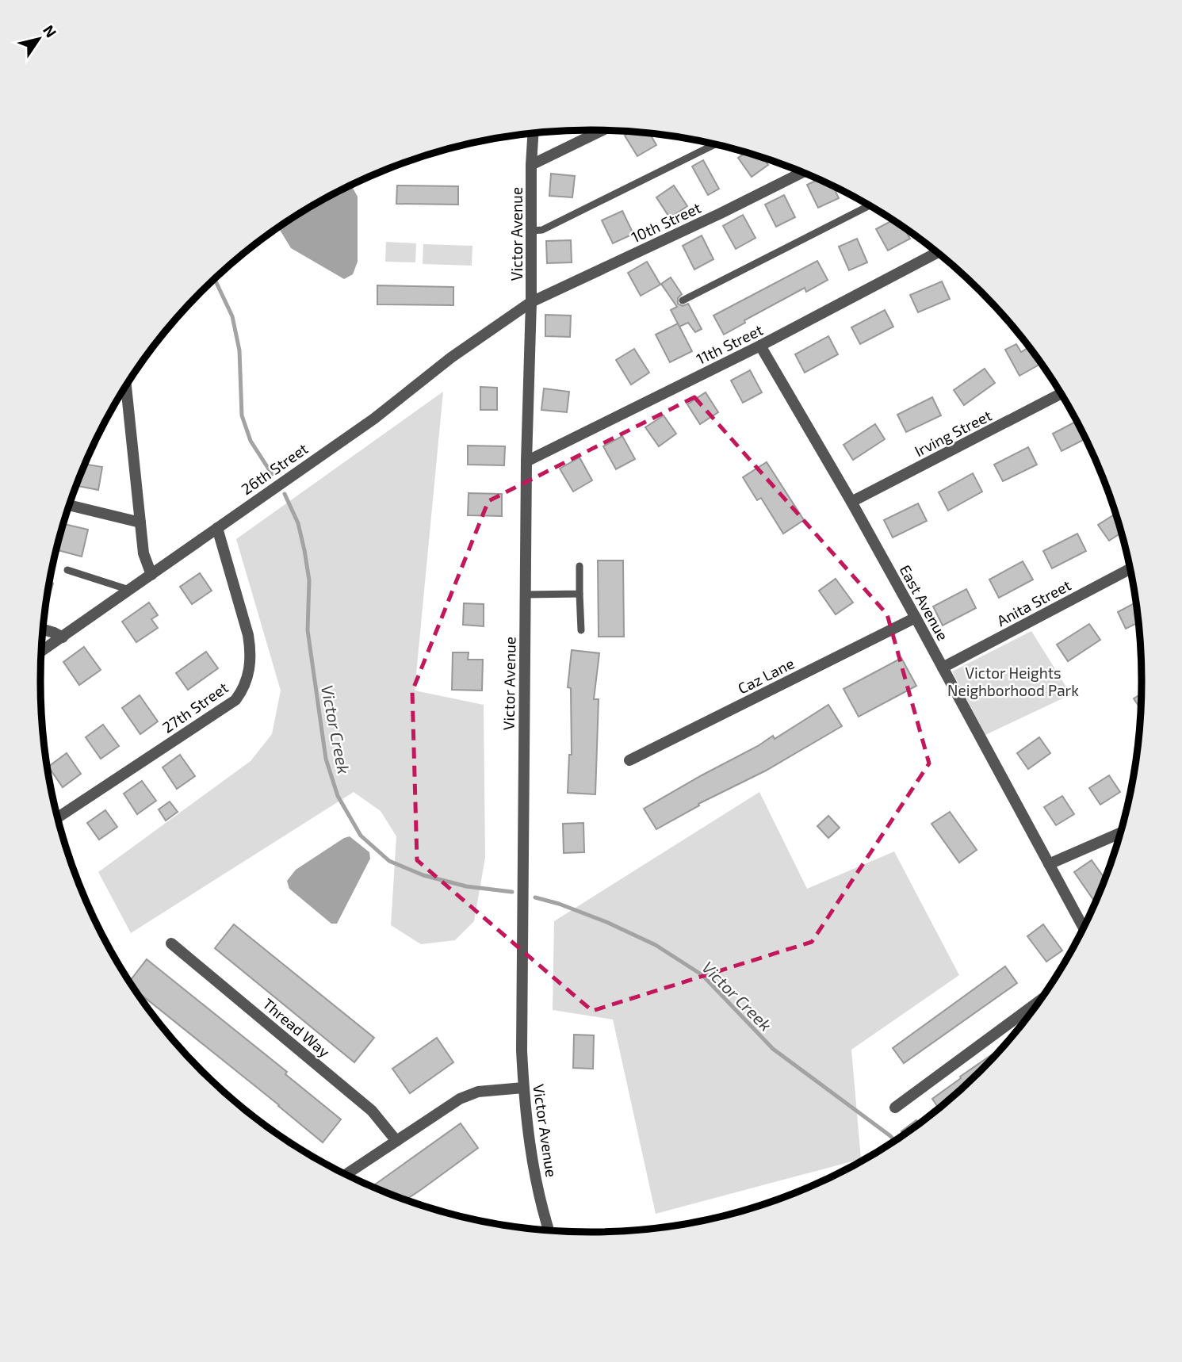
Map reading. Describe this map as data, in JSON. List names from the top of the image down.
{
  "streets": {
    "street": [
      "10th Street",
      "Victor Avenue",
      "11th Street",
      "Irving Street",
      "26th Street",
      "East Avenue",
      "Anita Street",
      "Caz Lane",
      "27th Street",
      "Thread Way"
    ]
  },
  "crossings": [
    ["10th Street", "Victor Avenue"],
    ["10th Street", "26th Street"],
    ["Victor Avenue", "11th Street"],
    ["Victor Avenue", "26th Street"],
    ["11th Street", "East Avenue"],
    ["Irving Street", "East Avenue"],
    ["26th Street", "27th Street"],
    ["East Avenue", "Anita Street"],
    ["East Avenue", "Caz Lane"]
  ],
  "water": ["Victor Creek"],
  "parks": ["Victor Heights Neighborhood Park"],
  "north": "top right"
}
